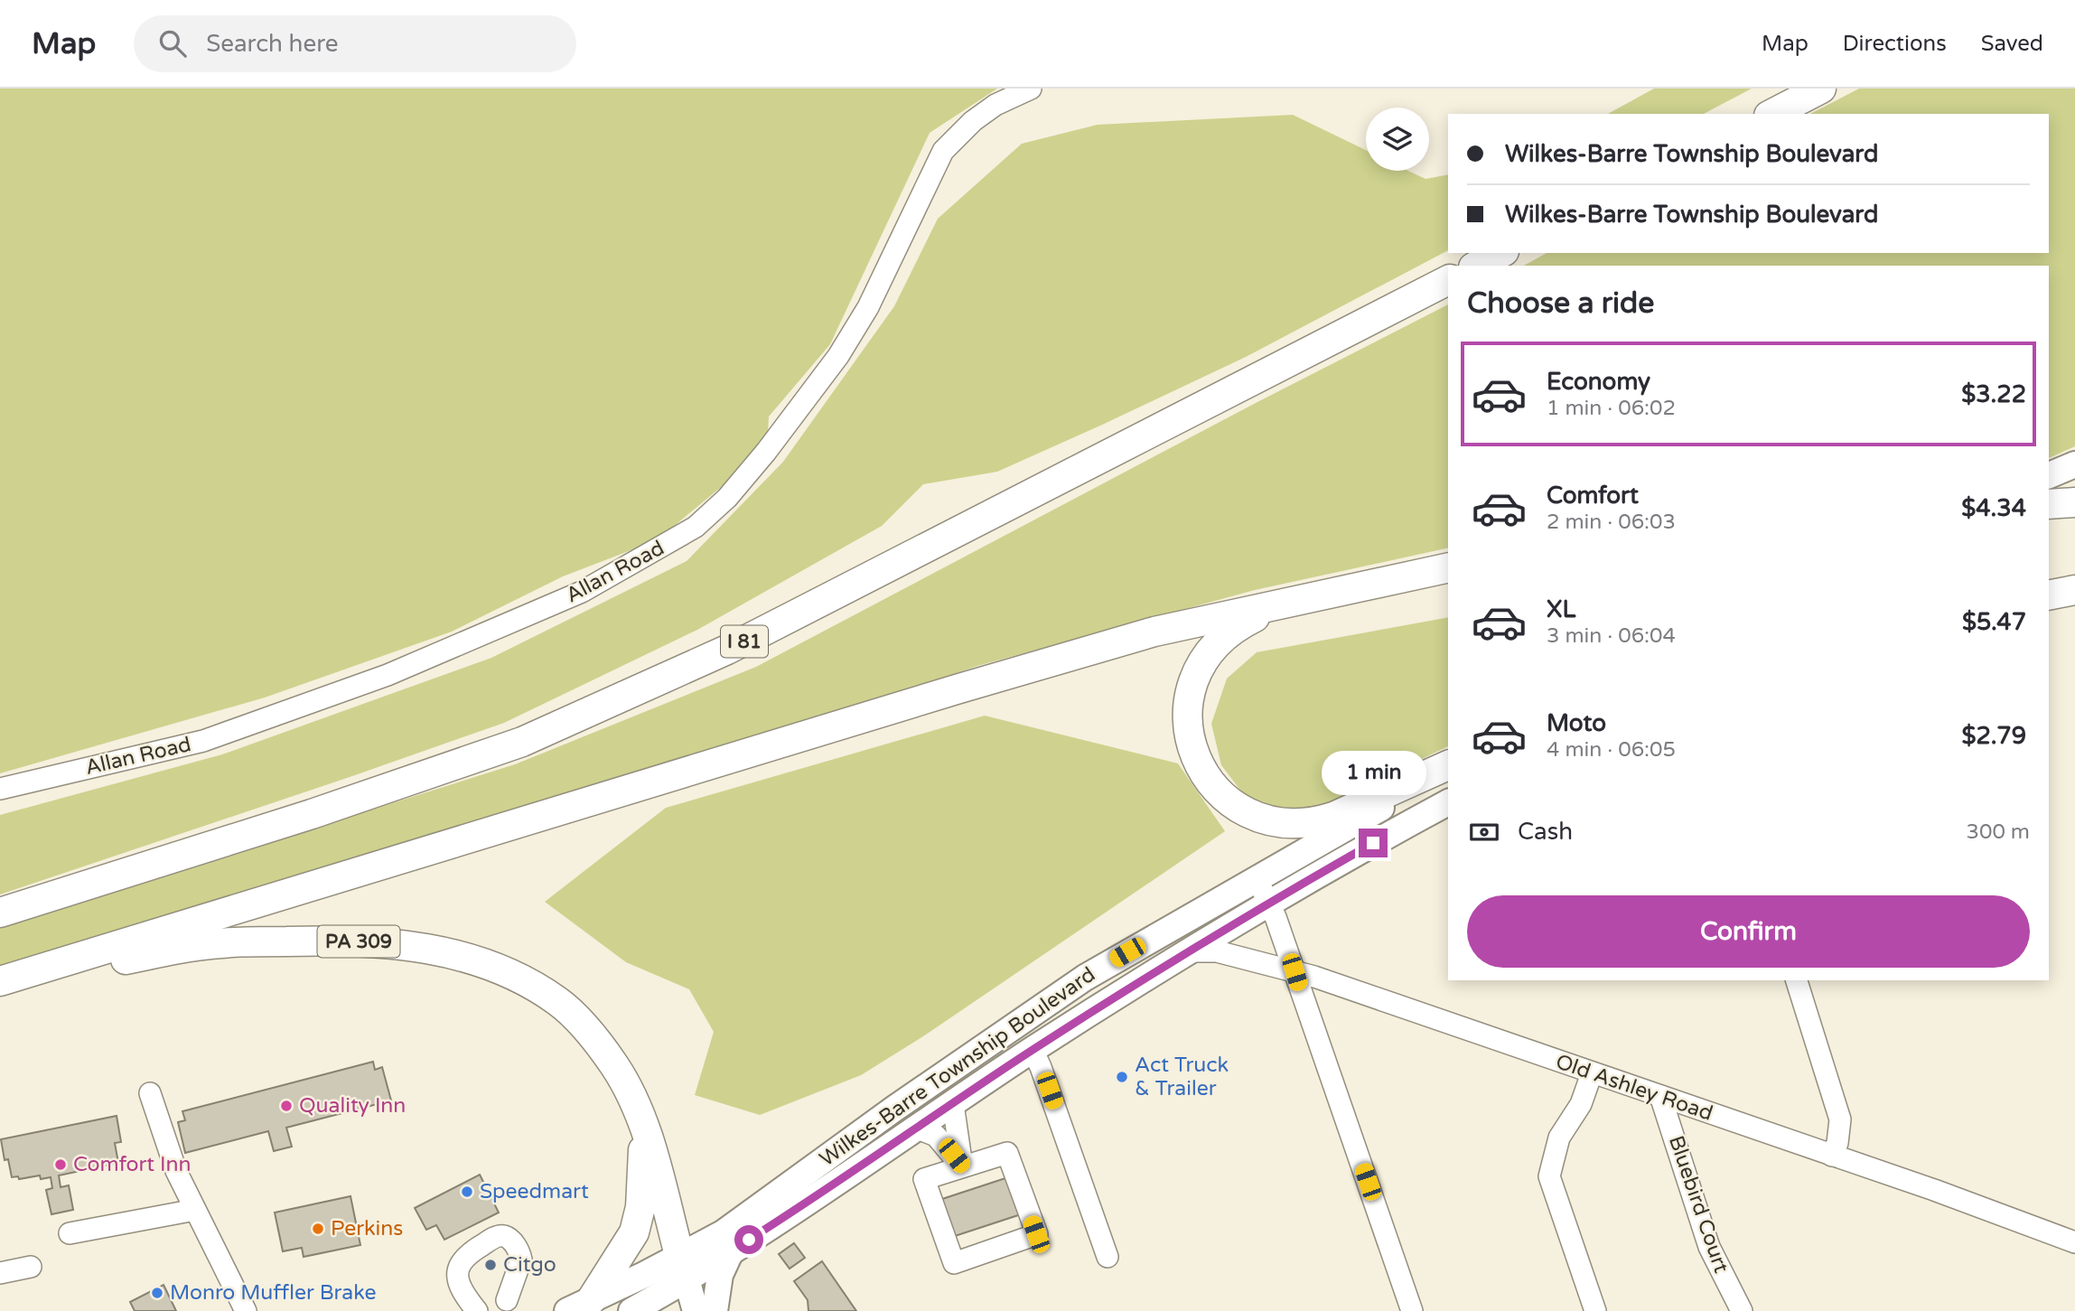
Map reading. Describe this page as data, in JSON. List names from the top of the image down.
{
  "streets": {
    "highway": ["I 81", "PA 309"],
    "main road": ["Wilkes-Barre Township Boulevard"],
    "street": ["Allan Road", "Old Ashley Road", "Bluebird Court"]
  },
  "crossings": [
    ["PA 309", "Wilkes-Barre Township Boulevard"],
    ["Wilkes-Barre Township Boulevard", "Old Ashley Road"],
    ["Old Ashley Road", "Bluebird Court"]
  ],
  "places": [
    "Act Truck & Trailer",
    "Quality Inn",
    "Comfort Inn",
    "Speedmart",
    "Perkins",
    "Citgo",
    "Monro Muffler Brake"
  ],
  "page": {
    "header": "Map",
    "search": "Search here",
    "nav": ["Map", "Directions", "Saved"],
    "banner": ["Wilkes-Barre Township Boulevard", "Wilkes-Barre Township Boulevard"],
    "heading": "Choose a ride",
    "list": [
      {
        "name": "Economy",
        "note": "1 min · 06:02",
        "value": "$3.22"
      },
      {
        "name": "Comfort",
        "note": "2 min · 06:03",
        "value": "$4.34"
      },
      {
        "name": "XL",
        "note": "3 min · 06:04",
        "value": "$5.47"
      },
      {
        "name": "Moto",
        "note": "4 min · 06:05",
        "value": "$2.79"
      }
    ],
    "bubble": "1 min",
    "pay": ["Cash", "300 m"],
    "buttons": "Confirm"
  }
}
